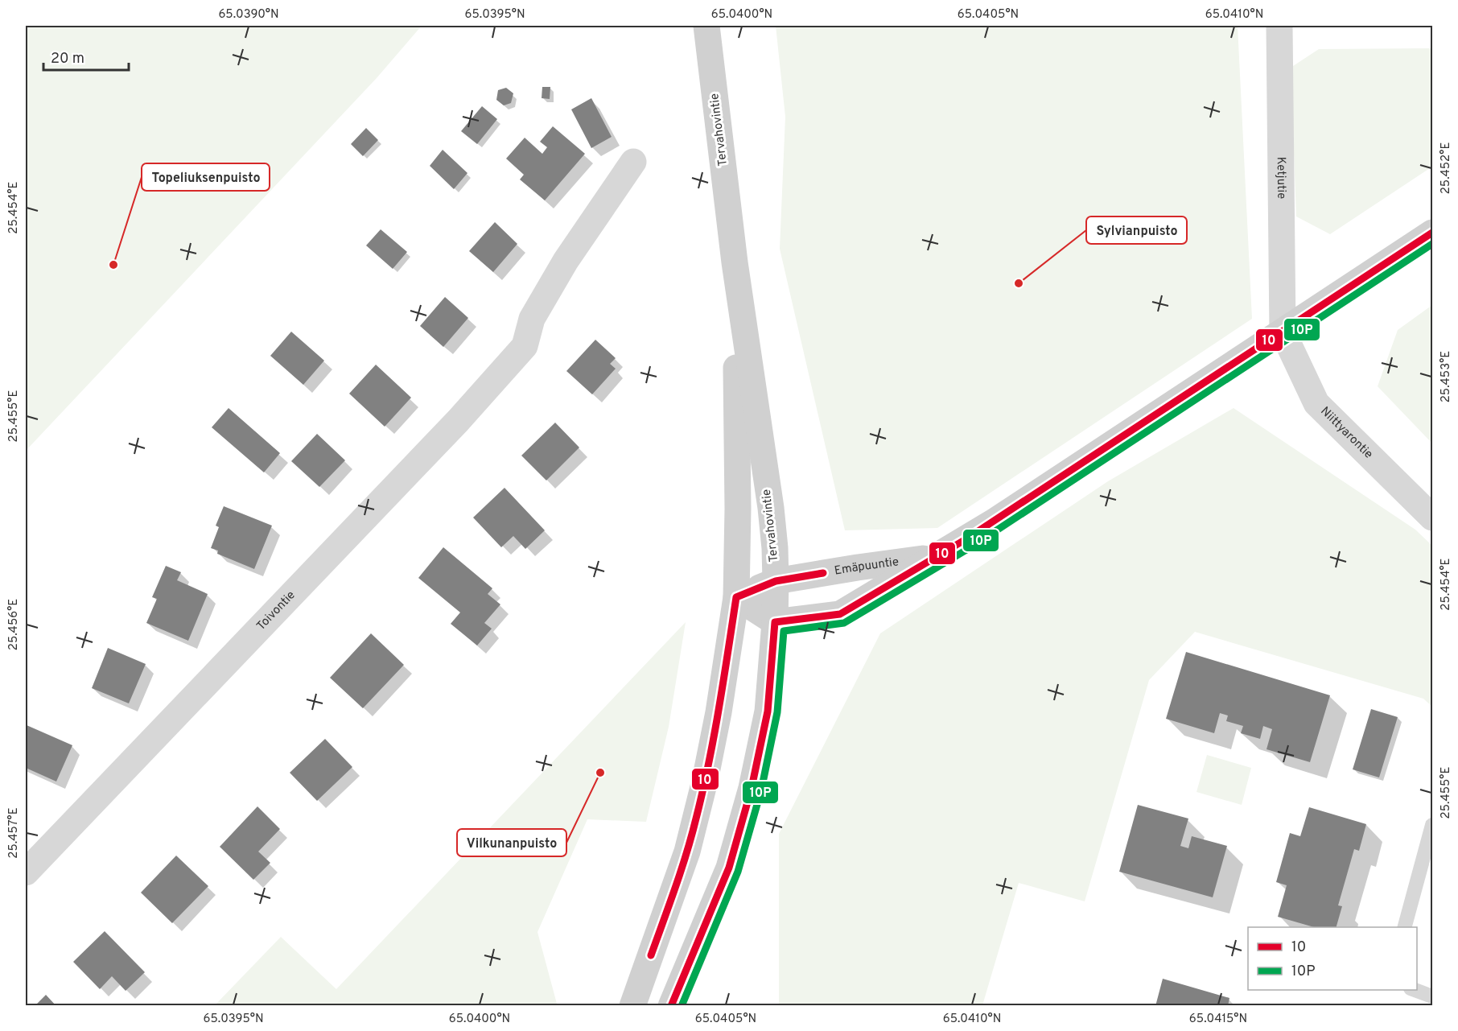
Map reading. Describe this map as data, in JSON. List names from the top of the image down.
{
  "streets": {
    "main road": ["Tervahovintie", "Emäpuuntie"],
    "street": ["Ketjutie", "Niittyarontie", "Toivontie"]
  },
  "crossings": [
    ["Tervahovintie", "Emäpuuntie"],
    ["Ketjutie", "Niittyarontie"],
    ["Ketjutie", "Emäpuuntie"],
    ["Niittyarontie", "Emäpuuntie"]
  ],
  "places": ["Topeliuksenpuisto", "Sylvianpuisto", "Vilkunanpuisto"],
  "lines": ["transit line 10", "transit line 10P"],
  "legend": ["10", "10P"],
  "scale_bar": "20 m",
  "coordinates": [
    "65.0390°N",
    "65.0395°N",
    "65.0400°N",
    "65.0405°N",
    "65.0410°N",
    "25.452°E",
    "25.454°E",
    "25.453°E",
    "25.455°E",
    "25.456°E",
    "25.457°E",
    "65.0415°N"
  ]
}
